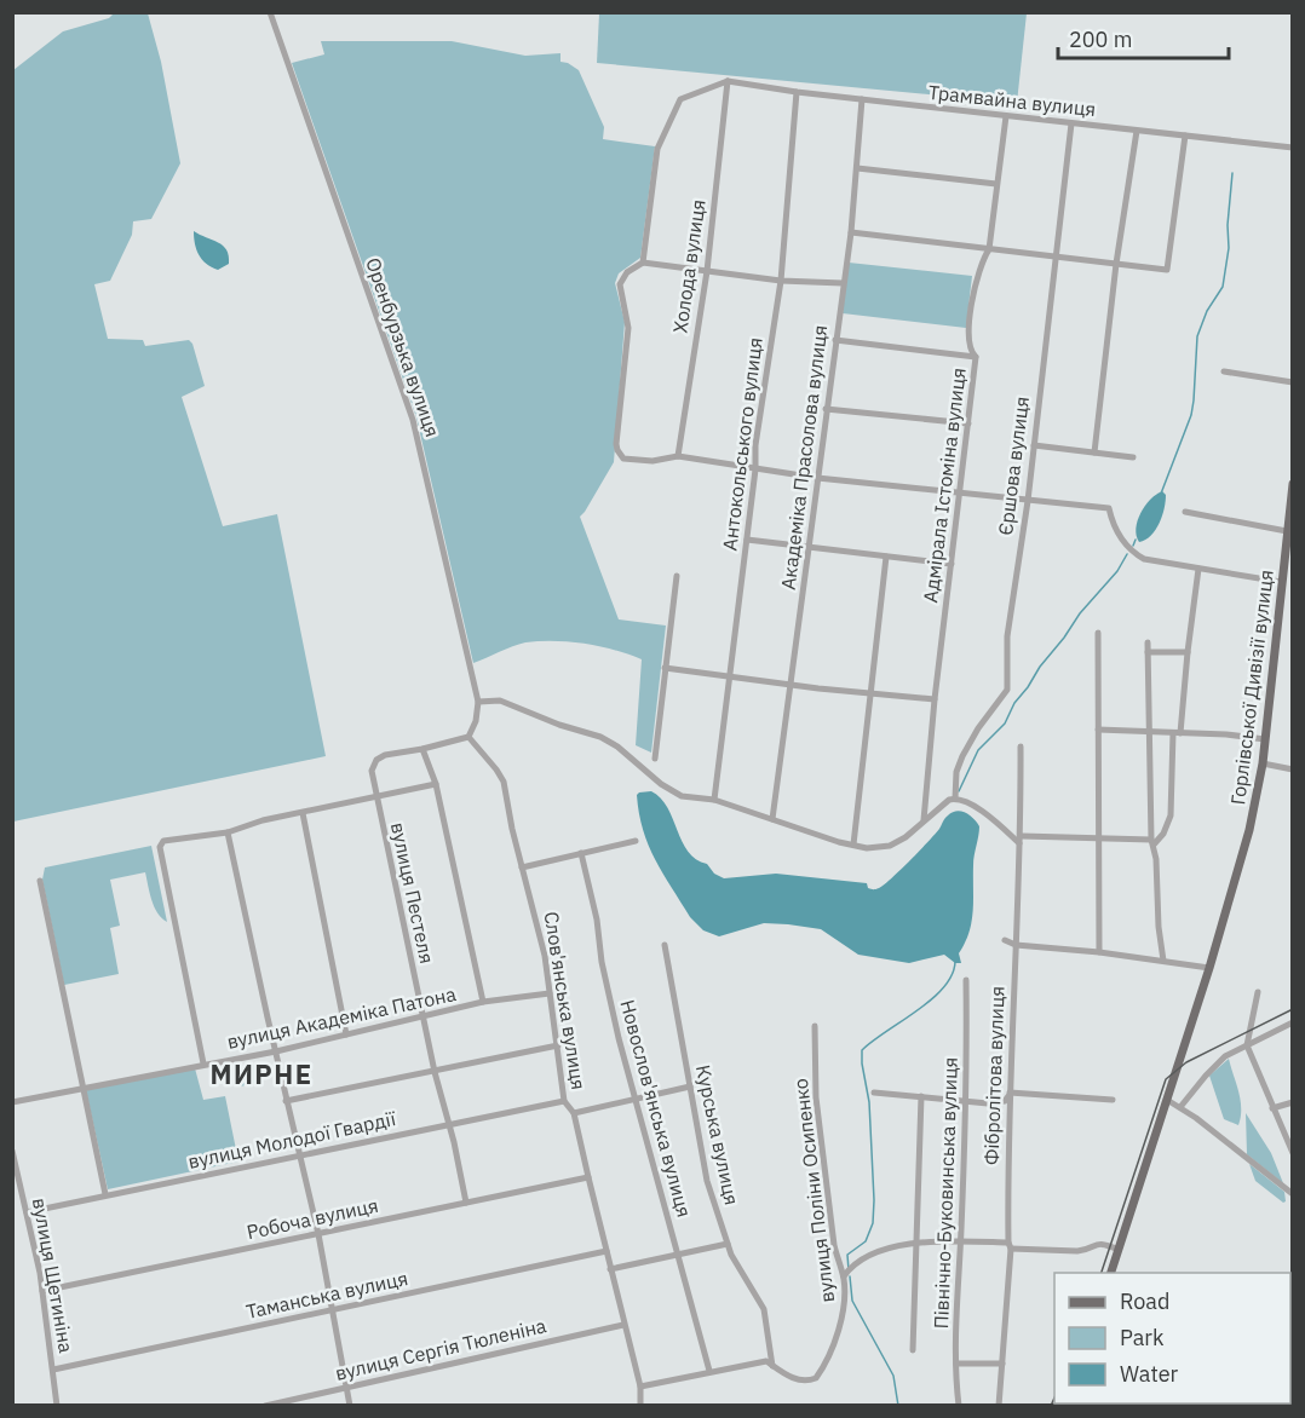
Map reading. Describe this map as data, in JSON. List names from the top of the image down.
{
  "streets": {
    "main road": ["Горлівської Дивізії вулиця"],
    "street": [
      "Трамвайна вулиця",
      "Холода вулиця",
      "Оренбурзька вулиця",
      "Антокольського вулиця",
      "Академіка Прасолова вулиця",
      "Єршова вулиця",
      "Адмірала Істоміна вулиця",
      "вулиця Пестеля",
      "Слов'янська вулиця",
      "вулиця Академіка Патона",
      "Фібролітова вулиця",
      "Новослов'янська вулиця",
      "Курська вулиця",
      "вулиця Молодої Гвардії",
      "вулиця Поліни Осипенко",
      "Північно-Буковинська вулиця",
      "Робоча вулиця",
      "вулиця Щетиніна",
      "Таманська вулиця",
      "вулиця Сергія Тюленіна"
    ]
  },
  "crossings": [
    ["Трамвайна вулиця", "Холода вулиця"],
    ["Трамвайна вулиця", "Антокольського вулиця"],
    ["Трамвайна вулиця", "Академіка Прасолова вулиця"],
    ["Трамвайна вулиця", "Єршова вулиця"],
    ["Трамвайна вулиця", "Адмірала Істоміна вулиця"],
    ["вулиця Пестеля", "вулиця Академіка Патона"],
    ["вулиця Пестеля", "вулиця Молодої Гвардії"],
    ["вулиця Пестеля", "Робоча вулиця"],
    ["Слов'янська вулиця", "вулиця Академіка Патона"],
    ["Слов'янська вулиця", "вулиця Молодої Гвардії"],
    ["Слов'янська вулиця", "вулиця Поліни Осипенко"],
    ["Слов'янська вулиця", "Робоча вулиця"],
    ["Слов'янська вулиця", "Таманська вулиця"],
    ["Слов'янська вулиця", "вулиця Сергія Тюленіна"],
    ["Новослов'янська вулиця", "вулиця Поліни Осипенко"],
    ["Курська вулиця", "вулиця Поліни Осипенко"],
    ["вулиця Молодої Гвардії", "вулиця Щетиніна"],
    ["Робоча вулиця", "вулиця Щетиніна"],
    ["вулиця Щетиніна", "Таманська вулиця"]
  ],
  "districts": ["МИРНЕ"],
  "legend": ["Road", "Park", "Water"],
  "scale_bar": "200 m"
}
